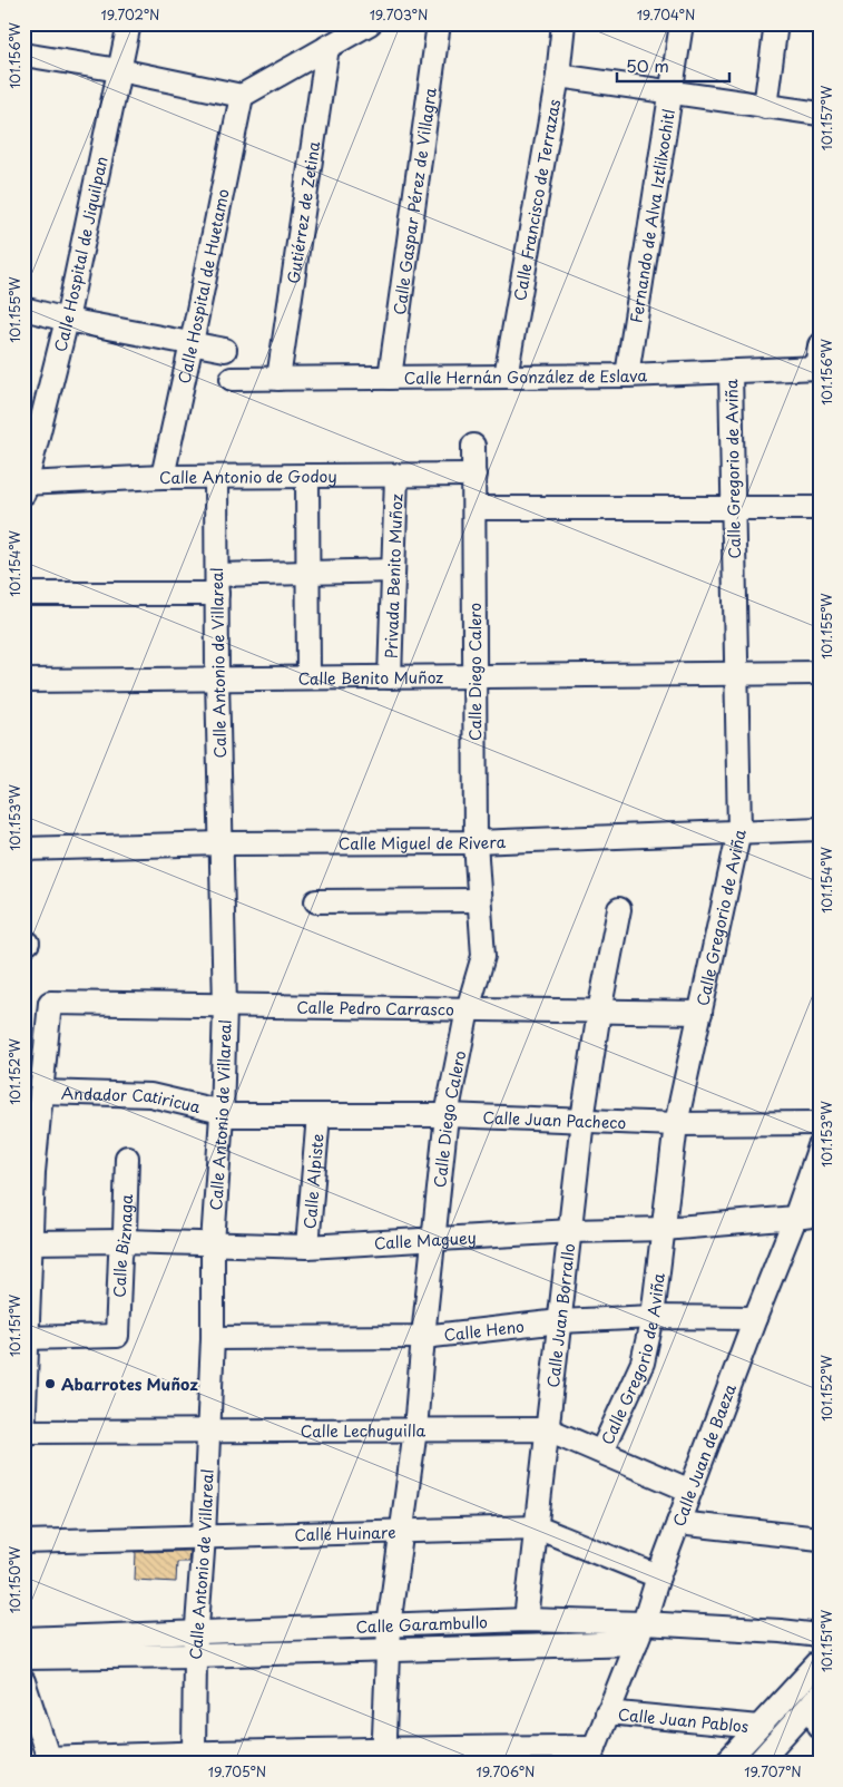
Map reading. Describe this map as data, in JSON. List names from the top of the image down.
{
  "streets": {
    "street": [
      "Calle Gaspar Pérez de Villagra",
      "Calle Francisco de Terrazas",
      "Gutiérrez de Zetina",
      "Fernando de Alva Iztlilxochitl",
      "Calle Hospital de Jiquilpan",
      "Calle Hospital de Huetamo",
      "Calle Hernán González de Eslava",
      "Calle Gregorio de Aviña",
      "Calle Antonio de Godoy",
      "Privada Benito Muñoz",
      "Calle Antonio de Villareal",
      "Calle Diego Calero",
      "Calle Benito Muñoz",
      "Calle Miguel de Rivera",
      "Calle Pedro Carrasco",
      "Andador Catiricua",
      "Calle Juan Pacheco",
      "Calle Alpiste",
      "Calle Maguey",
      "Calle Biznaga",
      "Calle Juan Borrallo",
      "Calle Heno",
      "Calle Lechuguilla",
      "Calle Juan de Baeza",
      "Calle Huinare",
      "Calle Garambullo",
      "Calle Juan Pablos"
    ]
  },
  "crossings": [
    ["Calle Gaspar Pérez de Villagra", "Calle Hernán González de Eslava"],
    ["Calle Francisco de Terrazas", "Calle Hernán González de Eslava"],
    ["Gutiérrez de Zetina", "Calle Hernán González de Eslava"],
    ["Fernando de Alva Iztlilxochitl", "Calle Hernán González de Eslava"],
    ["Calle Hospital de Jiquilpan", "Calle Antonio de Godoy"],
    ["Calle Hospital de Huetamo", "Calle Antonio de Godoy"],
    ["Calle Hernán González de Eslava", "Calle Gregorio de Aviña"],
    ["Calle Gregorio de Aviña", "Calle Benito Muñoz"],
    ["Calle Gregorio de Aviña", "Calle Miguel de Rivera"],
    ["Calle Gregorio de Aviña", "Calle Pedro Carrasco"],
    ["Calle Gregorio de Aviña", "Calle Juan Pacheco"],
    ["Calle Gregorio de Aviña", "Calle Maguey"],
    ["Calle Gregorio de Aviña", "Calle Heno"],
    ["Calle Gregorio de Aviña", "Calle Lechuguilla"],
    ["Calle Antonio de Godoy", "Privada Benito Muñoz"],
    ["Calle Antonio de Godoy", "Calle Antonio de Villareal"],
    ["Calle Antonio de Godoy", "Calle Diego Calero"],
    ["Privada Benito Muñoz", "Calle Benito Muñoz"],
    ["Calle Antonio de Villareal", "Calle Benito Muñoz"],
    ["Calle Antonio de Villareal", "Calle Miguel de Rivera"],
    ["Calle Antonio de Villareal", "Calle Pedro Carrasco"],
    ["Calle Antonio de Villareal", "Andador Catiricua"],
    ["Calle Antonio de Villareal", "Calle Juan Pacheco"],
    ["Calle Antonio de Villareal", "Calle Maguey"],
    ["Calle Antonio de Villareal", "Calle Heno"],
    ["Calle Antonio de Villareal", "Calle Lechuguilla"],
    ["Calle Antonio de Villareal", "Calle Huinare"],
    ["Calle Antonio de Villareal", "Calle Garambullo"],
    ["Calle Diego Calero", "Calle Benito Muñoz"],
    ["Calle Diego Calero", "Calle Miguel de Rivera"],
    ["Calle Diego Calero", "Calle Pedro Carrasco"],
    ["Calle Diego Calero", "Calle Juan Pacheco"],
    ["Calle Diego Calero", "Calle Maguey"],
    ["Calle Diego Calero", "Calle Heno"],
    ["Calle Diego Calero", "Calle Lechuguilla"],
    ["Calle Diego Calero", "Calle Huinare"],
    ["Calle Diego Calero", "Calle Garambullo"],
    ["Calle Pedro Carrasco", "Andador Catiricua"],
    ["Calle Pedro Carrasco", "Calle Juan Borrallo"],
    ["Andador Catiricua", "Calle Juan Pacheco"],
    ["Calle Juan Pacheco", "Calle Alpiste"],
    ["Calle Juan Pacheco", "Calle Juan Borrallo"],
    ["Calle Alpiste", "Calle Maguey"],
    ["Calle Maguey", "Calle Biznaga"],
    ["Calle Maguey", "Calle Juan Borrallo"],
    ["Calle Maguey", "Calle Juan de Baeza"],
    ["Calle Juan Borrallo", "Calle Heno"],
    ["Calle Juan Borrallo", "Calle Lechuguilla"],
    ["Calle Juan Borrallo", "Calle Huinare"],
    ["Calle Juan Borrallo", "Calle Garambullo"],
    ["Calle Heno", "Calle Juan de Baeza"],
    ["Calle Lechuguilla", "Calle Juan de Baeza"],
    ["Calle Juan de Baeza", "Calle Huinare"],
    ["Calle Juan de Baeza", "Calle Garambullo"],
    ["Calle Juan de Baeza", "Calle Juan Pablos"]
  ],
  "places": ["Abarrotes Muñoz"],
  "scale_bar": "50 m",
  "coordinates": [
    "19.702°N",
    "19.703°N",
    "19.704°N",
    "101.156°W",
    "101.157°W",
    "101.155°W",
    "101.154°W",
    "101.153°W",
    "101.152°W",
    "101.151°W",
    "101.150°W",
    "19.705°N",
    "19.706°N",
    "19.707°N"
  ]
}
